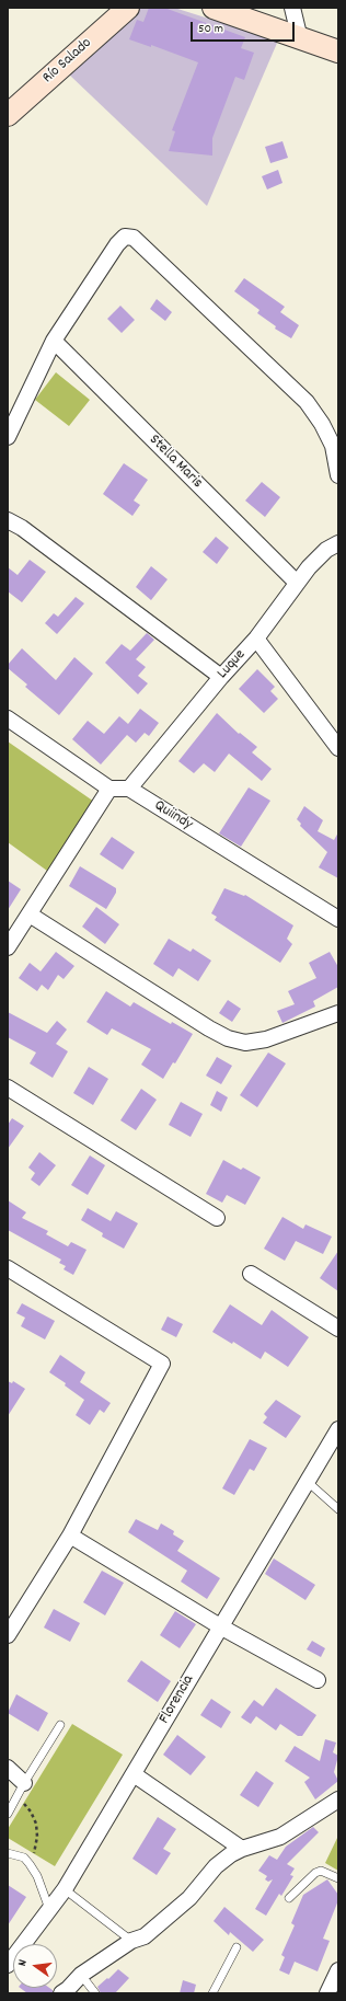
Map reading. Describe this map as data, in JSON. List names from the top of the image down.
{
  "streets": {
    "street": [
      "Río Salado",
      "Stella Maris",
      "Luque",
      "Quiindy",
      "Florencia"
    ]
  },
  "crossings": [
    ["Stella Maris", "Luque"],
    ["Luque", "Quiindy"]
  ],
  "scale_bar": "50 m",
  "north": "left"
}
